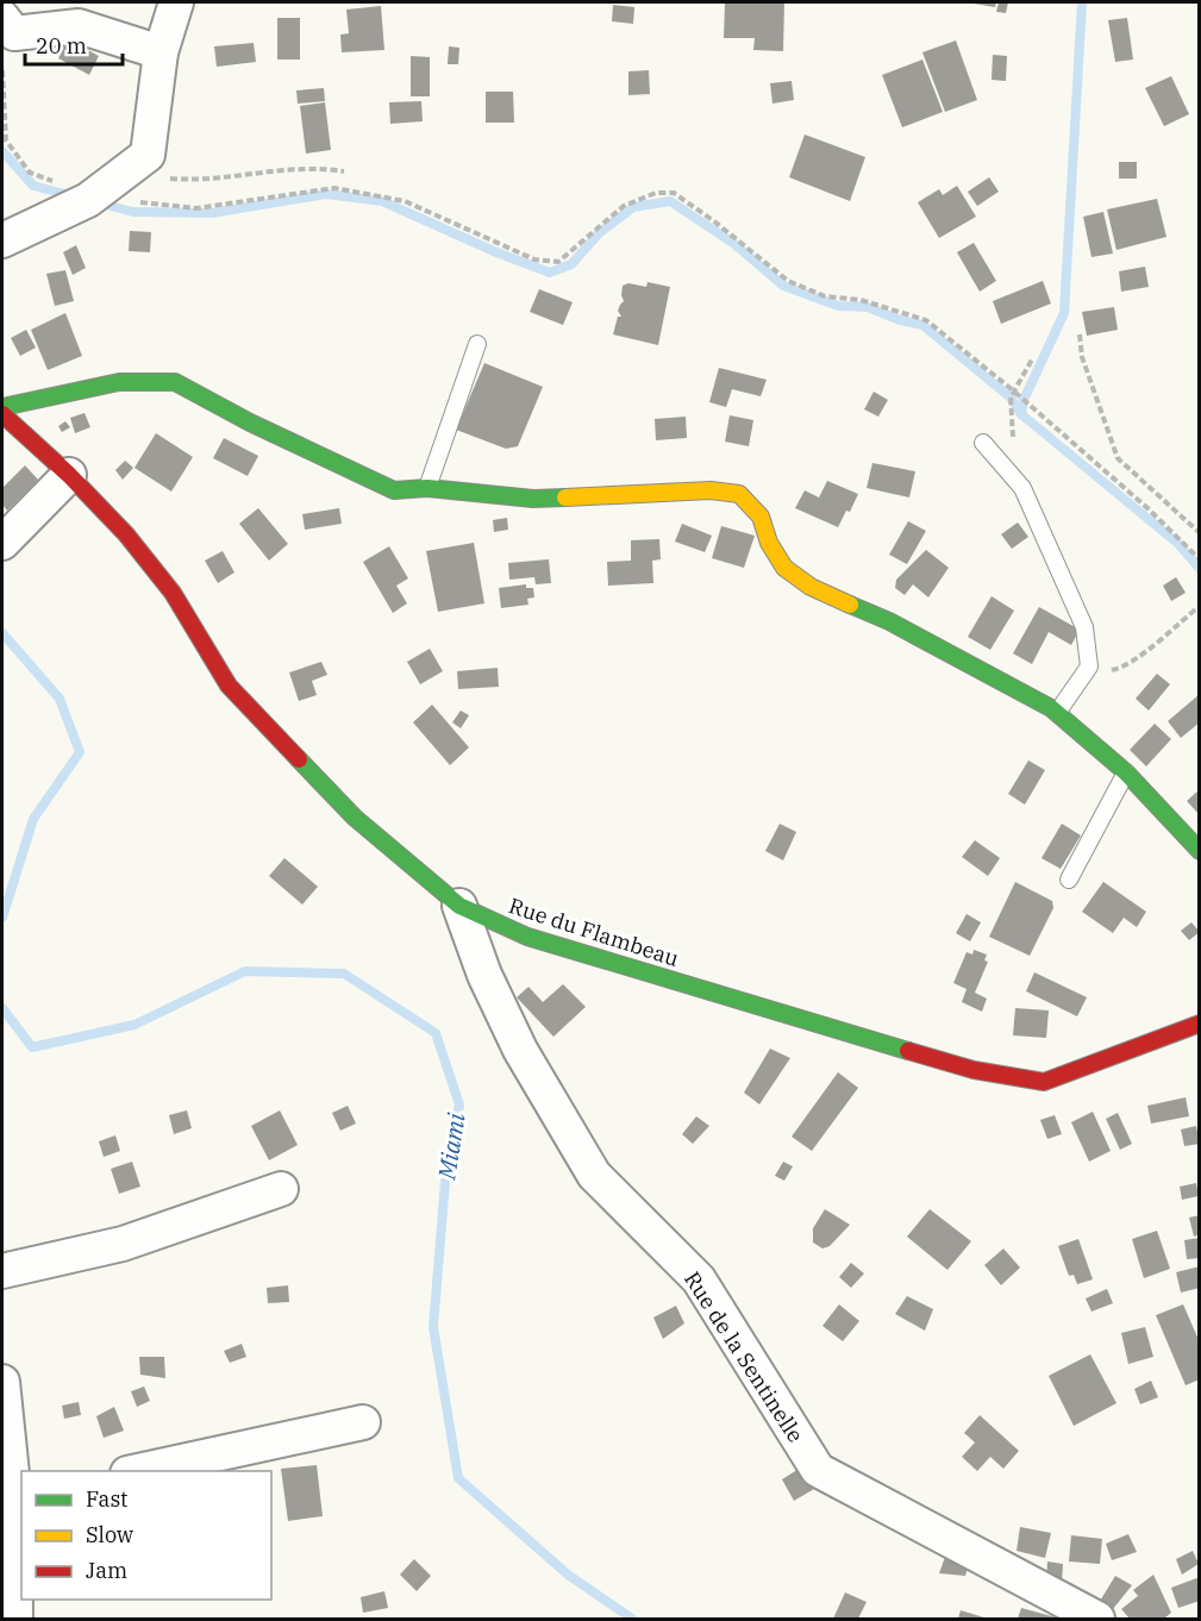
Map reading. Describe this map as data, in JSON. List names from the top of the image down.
{
  "streets": {
    "street": ["Rue du Flambeau", "Rue de la Sentinelle"]
  },
  "crossings": [
    ["Rue du Flambeau", "Rue de la Sentinelle"]
  ],
  "water": ["Miami"],
  "legend": ["Fast", "Slow", "Jam"],
  "scale_bar": "20 m"
}
